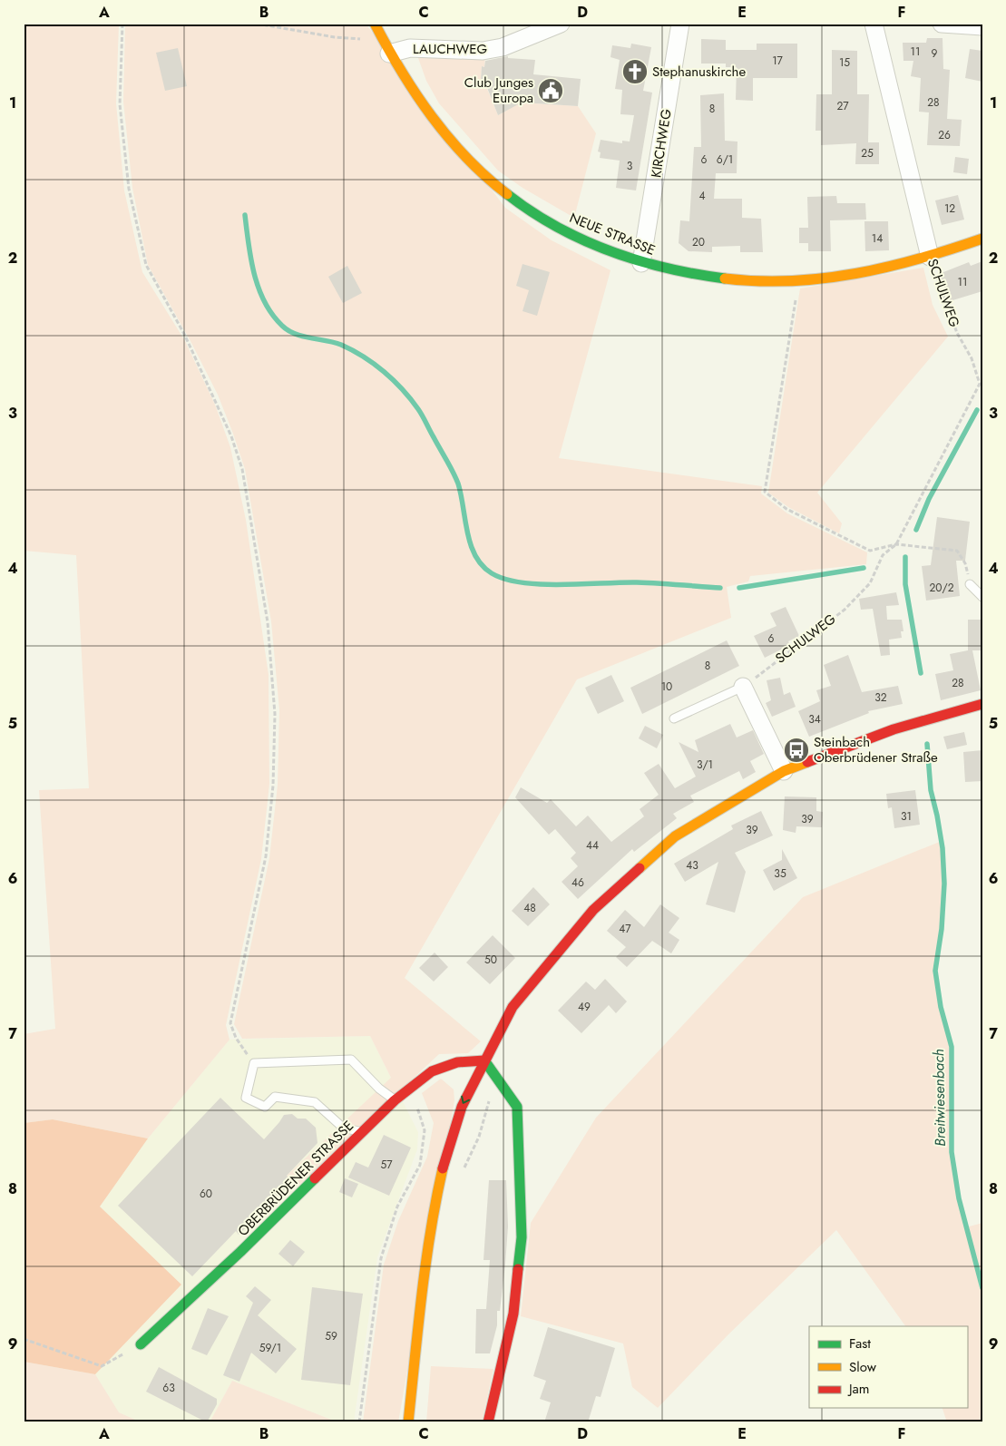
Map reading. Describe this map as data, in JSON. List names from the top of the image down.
{
  "streets": {
    "street": [
      "LAUCHWEG",
      "KIRCHWEG",
      "NEUE STRASSE",
      "SCHULWEG",
      "OBERBRÜDENER STRASSE"
    ]
  },
  "crossings": [
    ["LAUCHWEG", "NEUE STRASSE"],
    ["KIRCHWEG", "NEUE STRASSE"],
    ["NEUE STRASSE", "SCHULWEG"]
  ],
  "water": ["Breitwiesenbach"],
  "places": {
    "church": ["Stephanuskirche"],
    "public building": ["Club Junges Europa"],
    "bus stop": ["Steinbach Oberbrüdener Straße"]
  },
  "house_numbers": [
    "11",
    "9",
    "17",
    "15",
    "28",
    "27",
    "8",
    "26",
    "25",
    "6",
    "6/1",
    "3",
    "4",
    "12",
    "14",
    "20",
    "11",
    "20/2",
    "6",
    "8",
    "28",
    "10",
    "32",
    "34",
    "3/1",
    "31",
    "39",
    "39",
    "44",
    "43",
    "35",
    "46",
    "48",
    "47",
    "50",
    "49",
    "57",
    "60",
    "59",
    "59/1",
    "63"
  ],
  "legend": ["Fast", "Slow", "Jam"],
  "grid": {
    "columns": [
      "A",
      "B",
      "C",
      "D",
      "E",
      "F"
    ],
    "rows": [
      "1",
      "2",
      "3",
      "4",
      "5",
      "6",
      "7",
      "8",
      "9"
    ]
  }
}
